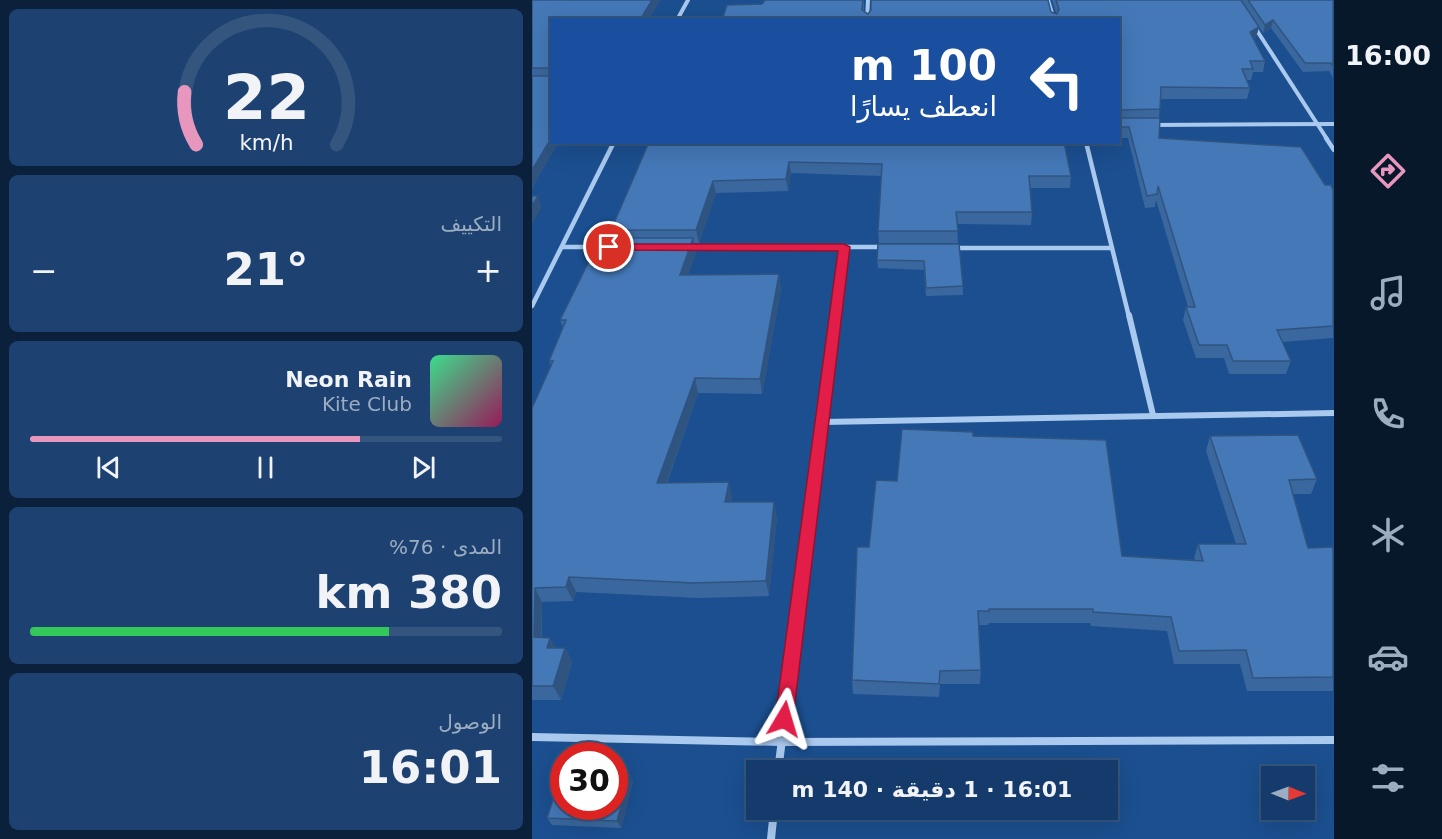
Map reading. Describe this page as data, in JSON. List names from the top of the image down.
{
  "north": "right",
  "page": {
    "tabs": "16:00",
    "turn": ["100 m", "انعطف يسارًا"],
    "tile": [
      "التكييف",
      ["المدى · 76%", "380 km"],
      ["الوصول", "16:01"]
    ],
    "heat": ["−", "21°", "+"],
    "song": ["Neon Rain", "Kite Club"],
    "limit": "30",
    "trip": "16:01 · 1 دقيقة · 140 m",
    "gauge": ["22", "km/h"]
  }
}
